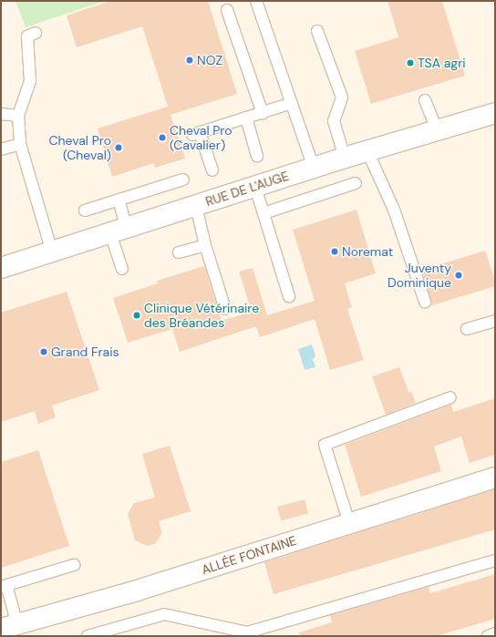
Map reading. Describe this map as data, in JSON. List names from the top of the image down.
{
  "streets": {
    "street": ["RUE DE L'AUGE", "ALLÉE FONTAINE"]
  },
  "places": [
    "NOZ",
    "TSA agri",
    "Cheval Pro (Cavalier)",
    "Cheval Pro (Cheval)",
    "Noremat",
    "Juventy Dominique",
    "Clinique Vétérinaire des Bréandes",
    "Grand Frais"
  ]
}
